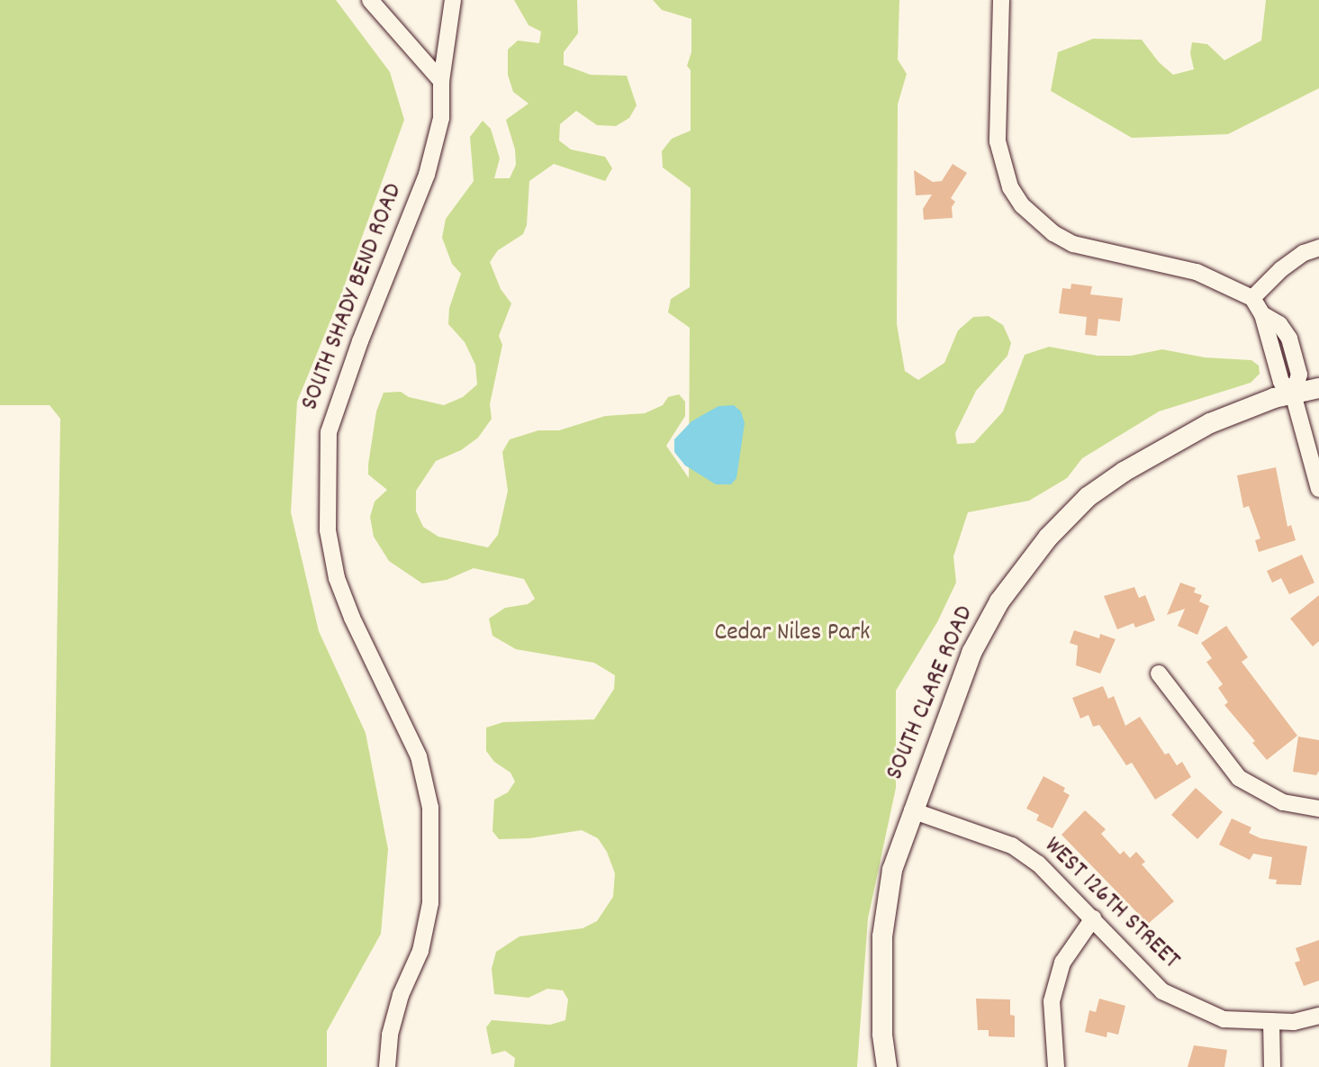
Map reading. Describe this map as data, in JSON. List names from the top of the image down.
{
  "streets": {
    "street": ["SOUTH SHADY BEND ROAD", "SOUTH CLARE ROAD", "WEST 126TH STREET"]
  },
  "crossings": [
    ["SOUTH CLARE ROAD", "WEST 126TH STREET"]
  ],
  "parks": ["Cedar Niles Park"]
}
